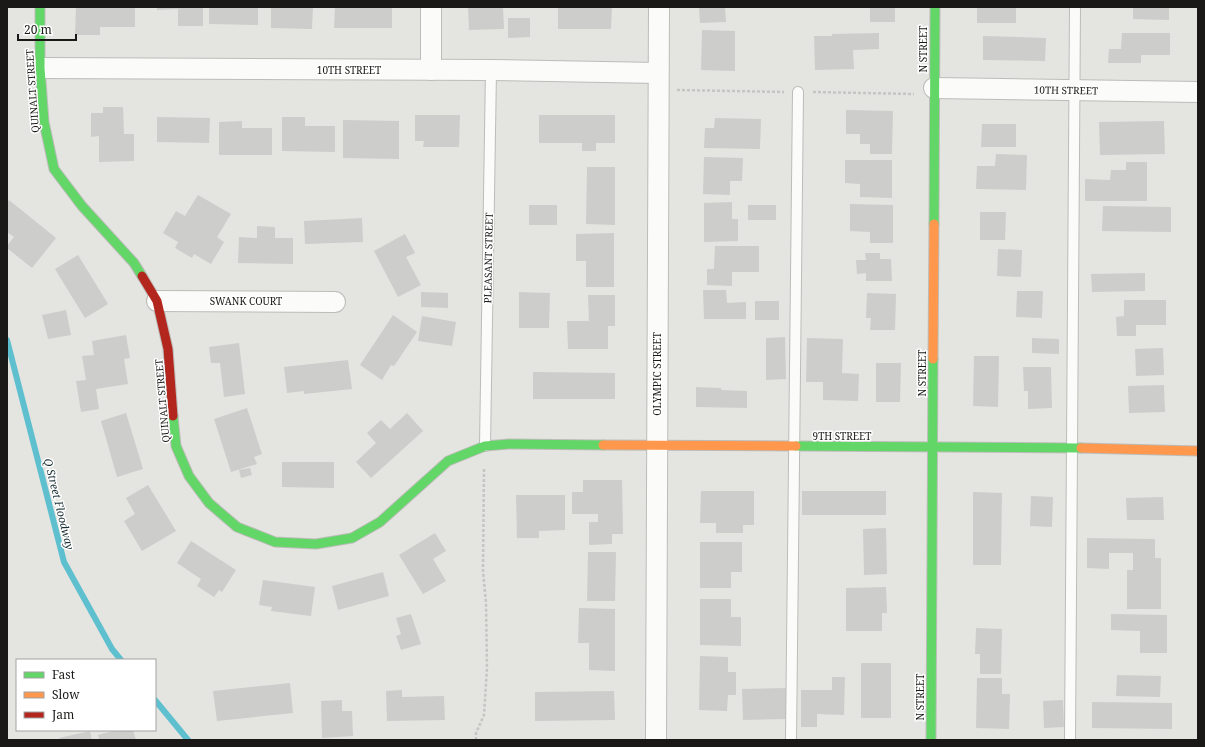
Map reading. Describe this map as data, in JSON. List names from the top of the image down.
{
  "streets": {
    "street": [
      "N STREET",
      "10TH STREET",
      "QUINALT STREET",
      "SWANK COURT",
      "OLYMPIC STREET",
      "9TH STREET"
    ],
    "lane": ["PLEASANT STREET"]
  },
  "crossings": [
    ["N STREET", "10TH STREET"],
    ["N STREET", "9TH STREET"],
    ["10TH STREET", "QUINALT STREET"],
    ["10TH STREET", "PLEASANT STREET"],
    ["10TH STREET", "OLYMPIC STREET"],
    ["QUINALT STREET", "PLEASANT STREET"],
    ["QUINALT STREET", "SWANK COURT"],
    ["QUINALT STREET", "9TH STREET"],
    ["PLEASANT STREET", "9TH STREET"],
    ["OLYMPIC STREET", "9TH STREET"]
  ],
  "water": ["Q Street Floodway"],
  "legend": ["Fast", "Slow", "Jam"],
  "scale_bar": "20 m"
}
